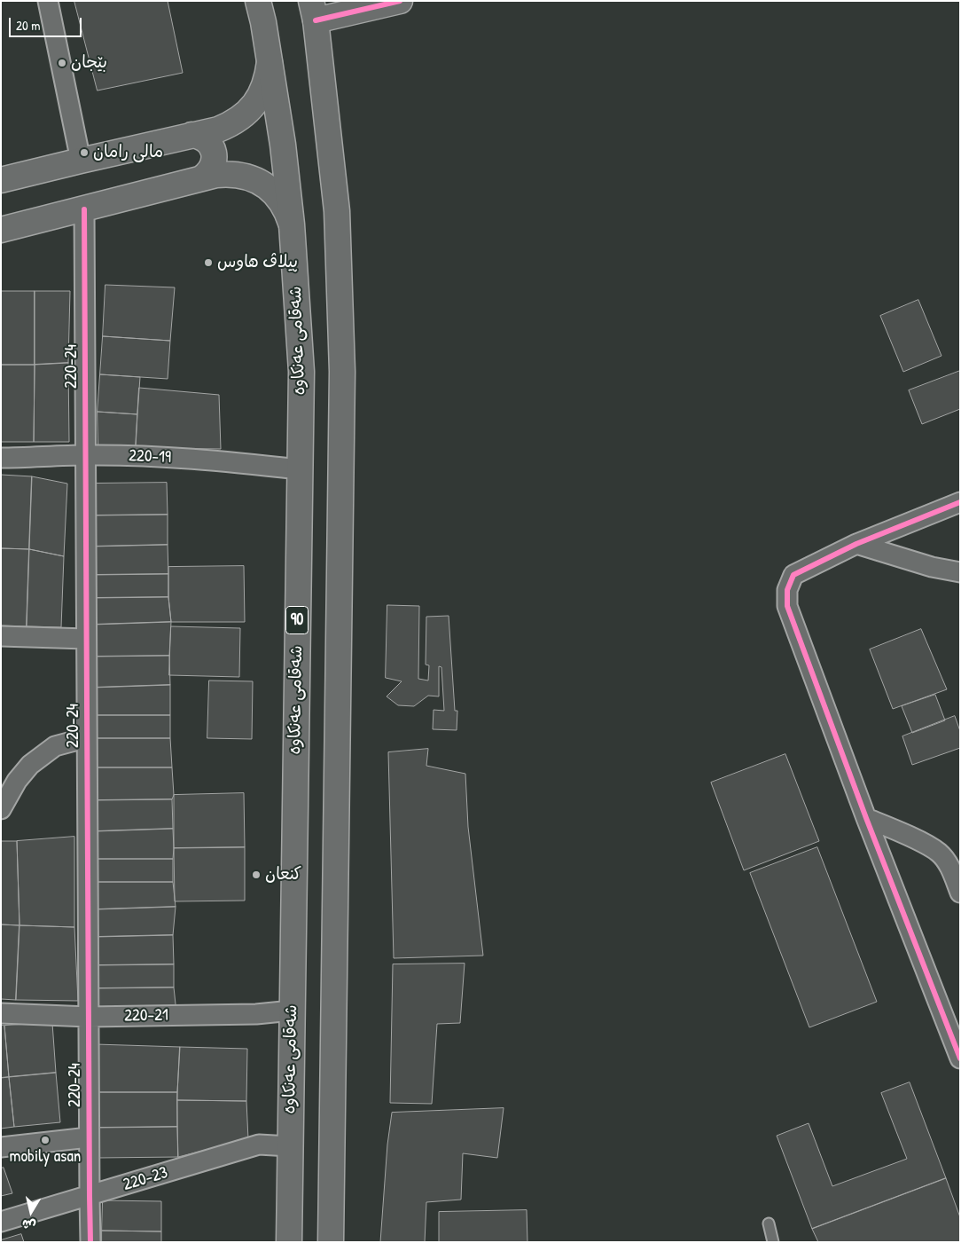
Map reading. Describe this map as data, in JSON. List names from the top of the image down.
{
  "streets": {
    "main road": ["شەقامی عەنکاوە", "90"],
    "street": [
      "220-24",
      "220-19",
      "220-21",
      "220-23"
    ]
  },
  "crossings": [
    ["شەقامی عەنکاوە", "220-19"],
    ["شەقامی عەنکاوە", "220-21"],
    ["شەقامی عەنکاوە", "220-23"],
    ["220-24", "220-19"],
    ["220-24", "220-21"],
    ["220-24", "220-23"]
  ],
  "places": [
    "بێجان",
    "مالى رامان",
    "پيلاڤ هاوس",
    "كنعان",
    "mobily asan"
  ],
  "scale_bar": "20 m",
  "north": "bottom"
}
